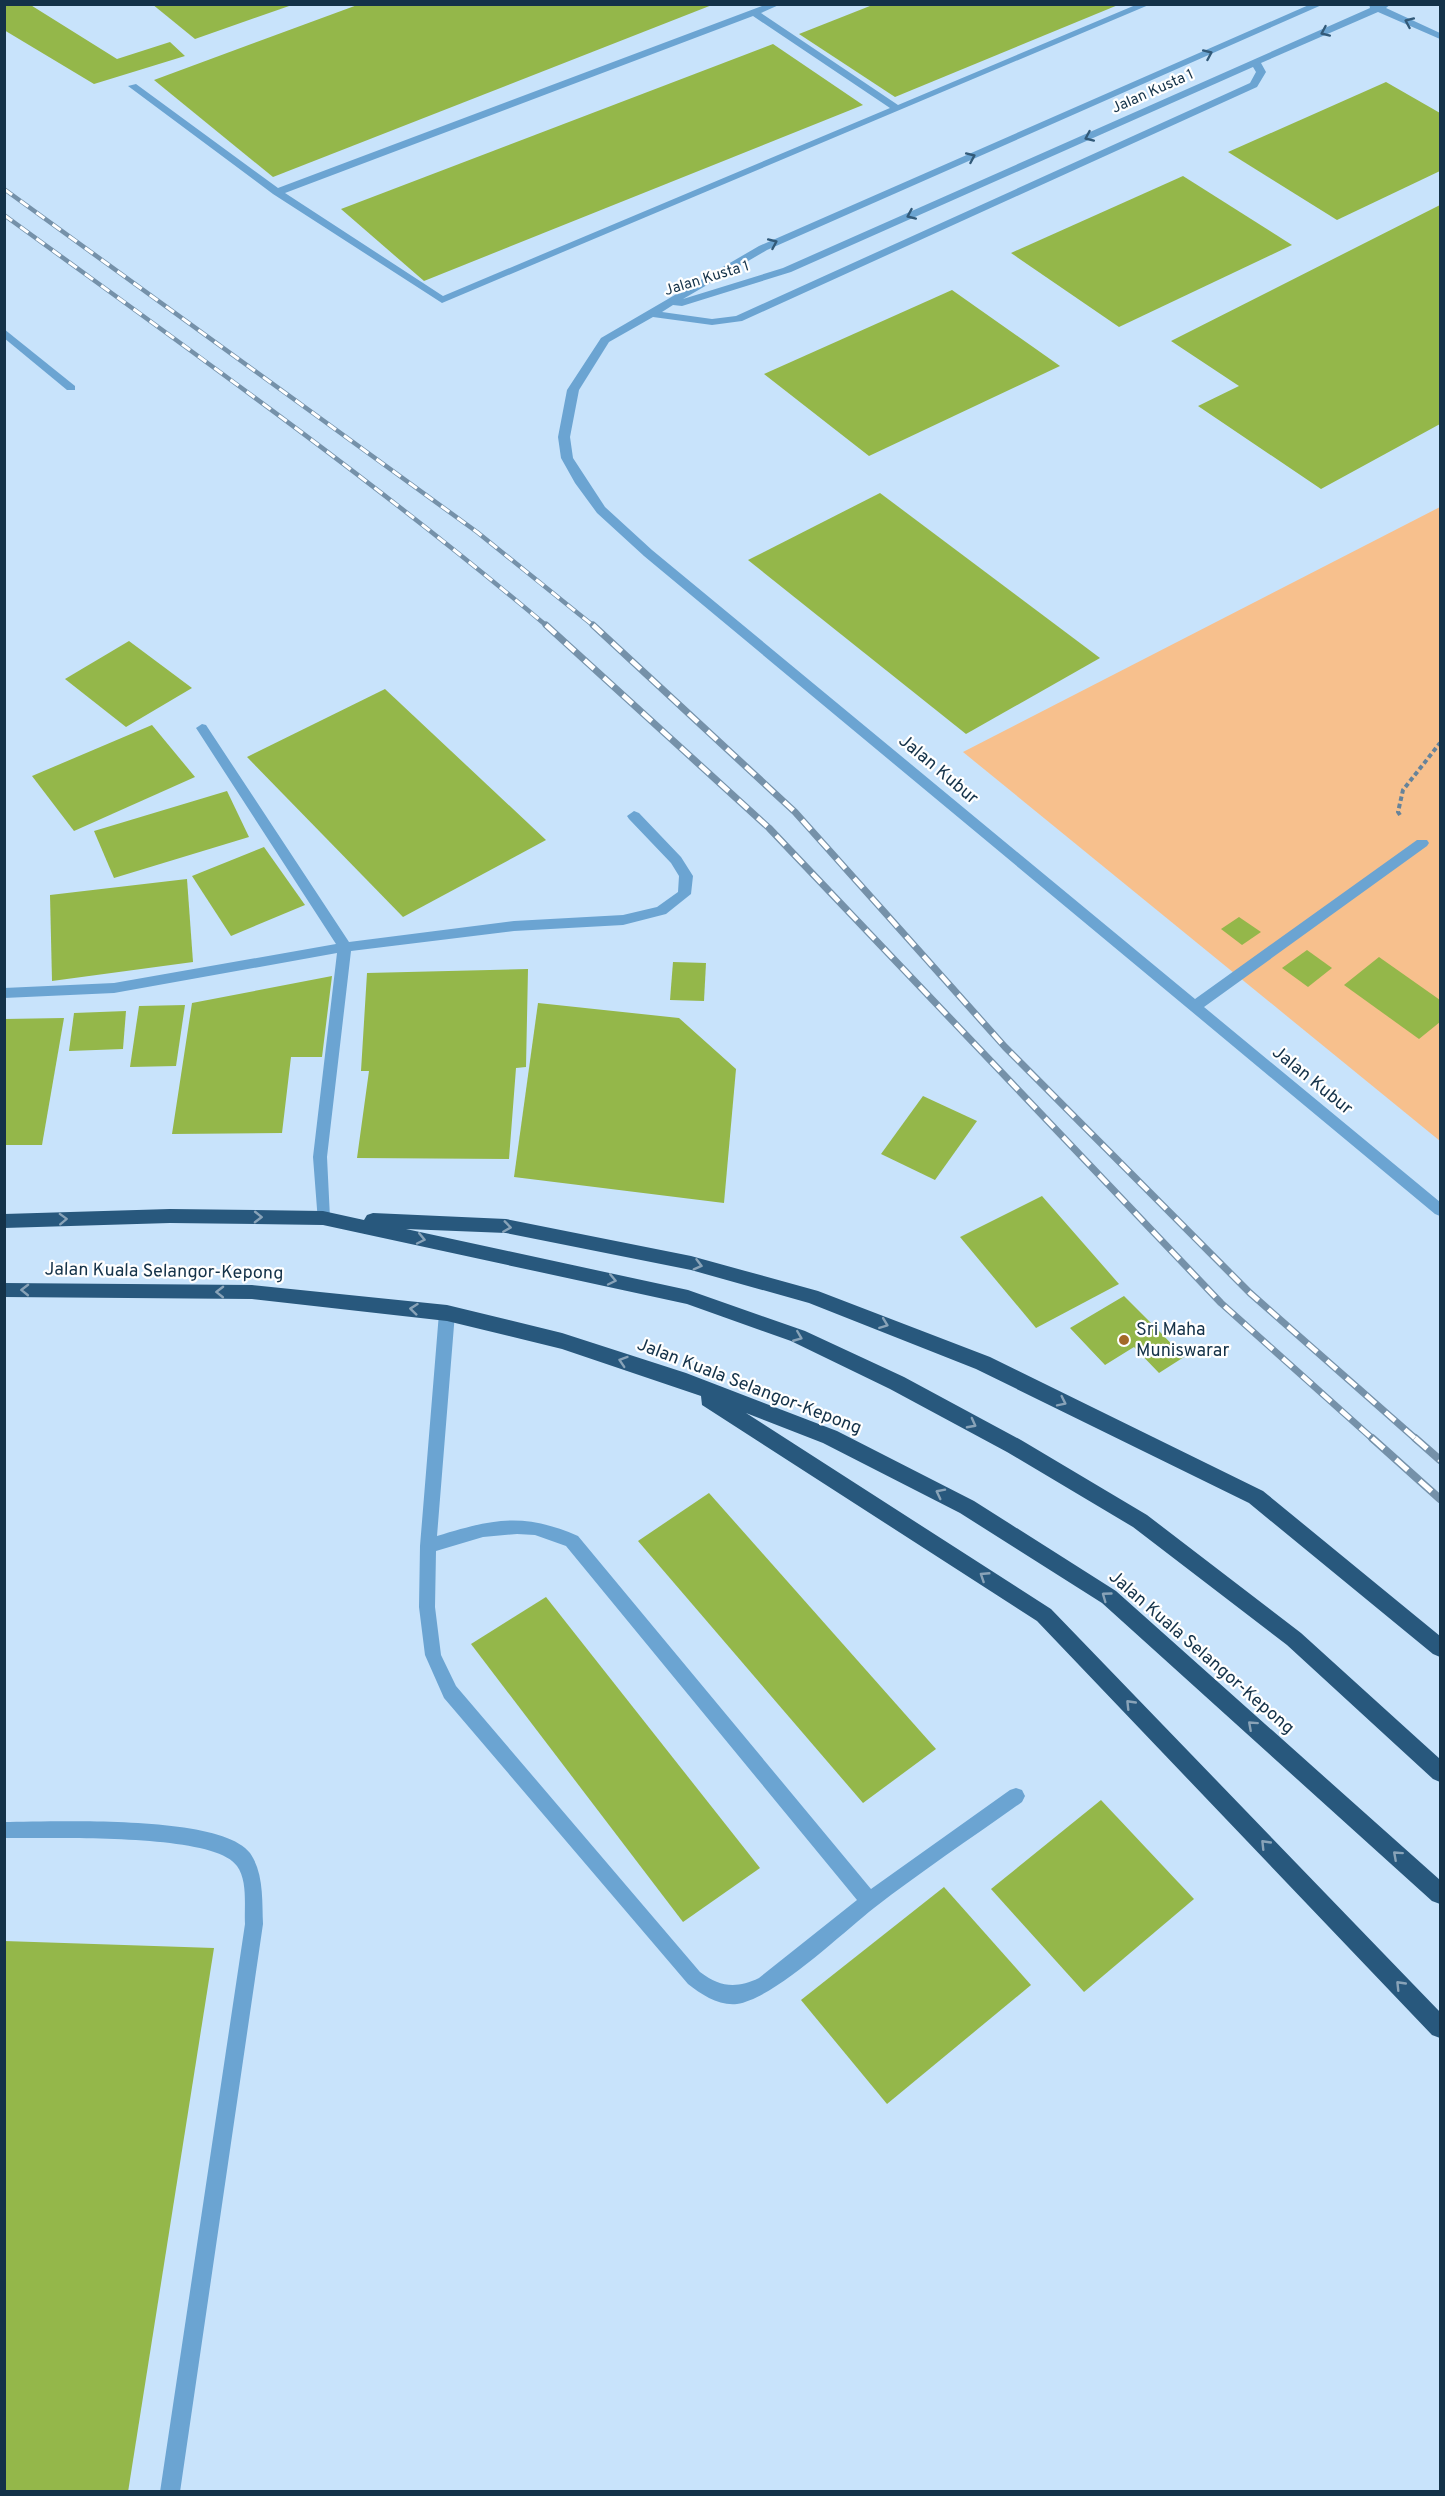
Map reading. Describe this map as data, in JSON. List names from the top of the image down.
{
  "streets": {
    "highway": ["Jalan Kuala Selangor-Kepong"],
    "street": ["Jalan Kusta 1", "Jalan Kubur"]
  },
  "crossings": [
    ["Jalan Kusta 1", "Jalan Kubur"]
  ],
  "places": ["Sri Maha Muniswarar"]
}
